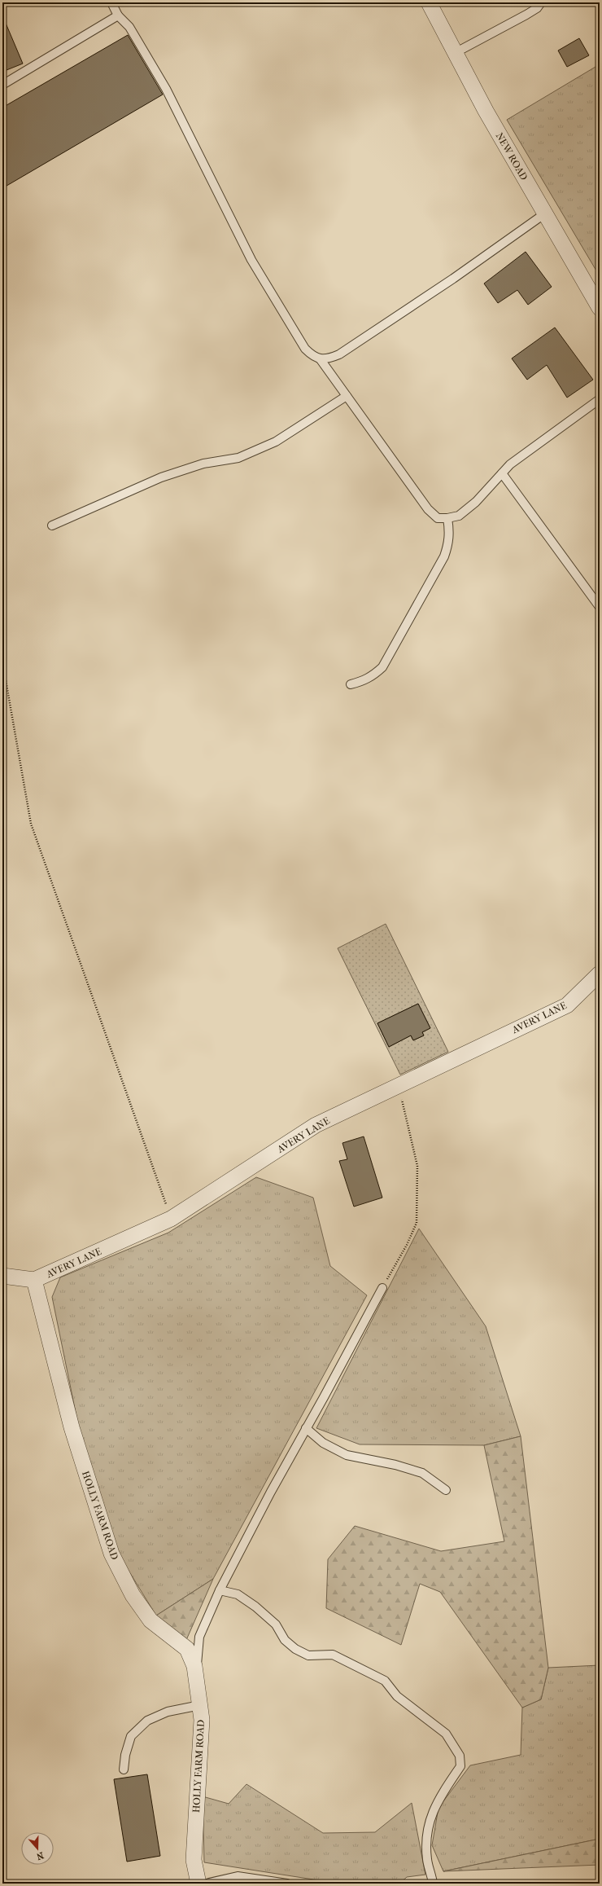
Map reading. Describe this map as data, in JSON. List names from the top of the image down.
{
  "streets": {
    "street": ["NEW ROAD", "AVERY LANE", "HOLLY FARM ROAD"]
  },
  "crossings": [
    ["AVERY LANE", "HOLLY FARM ROAD"]
  ],
  "north": "bottom"
}
